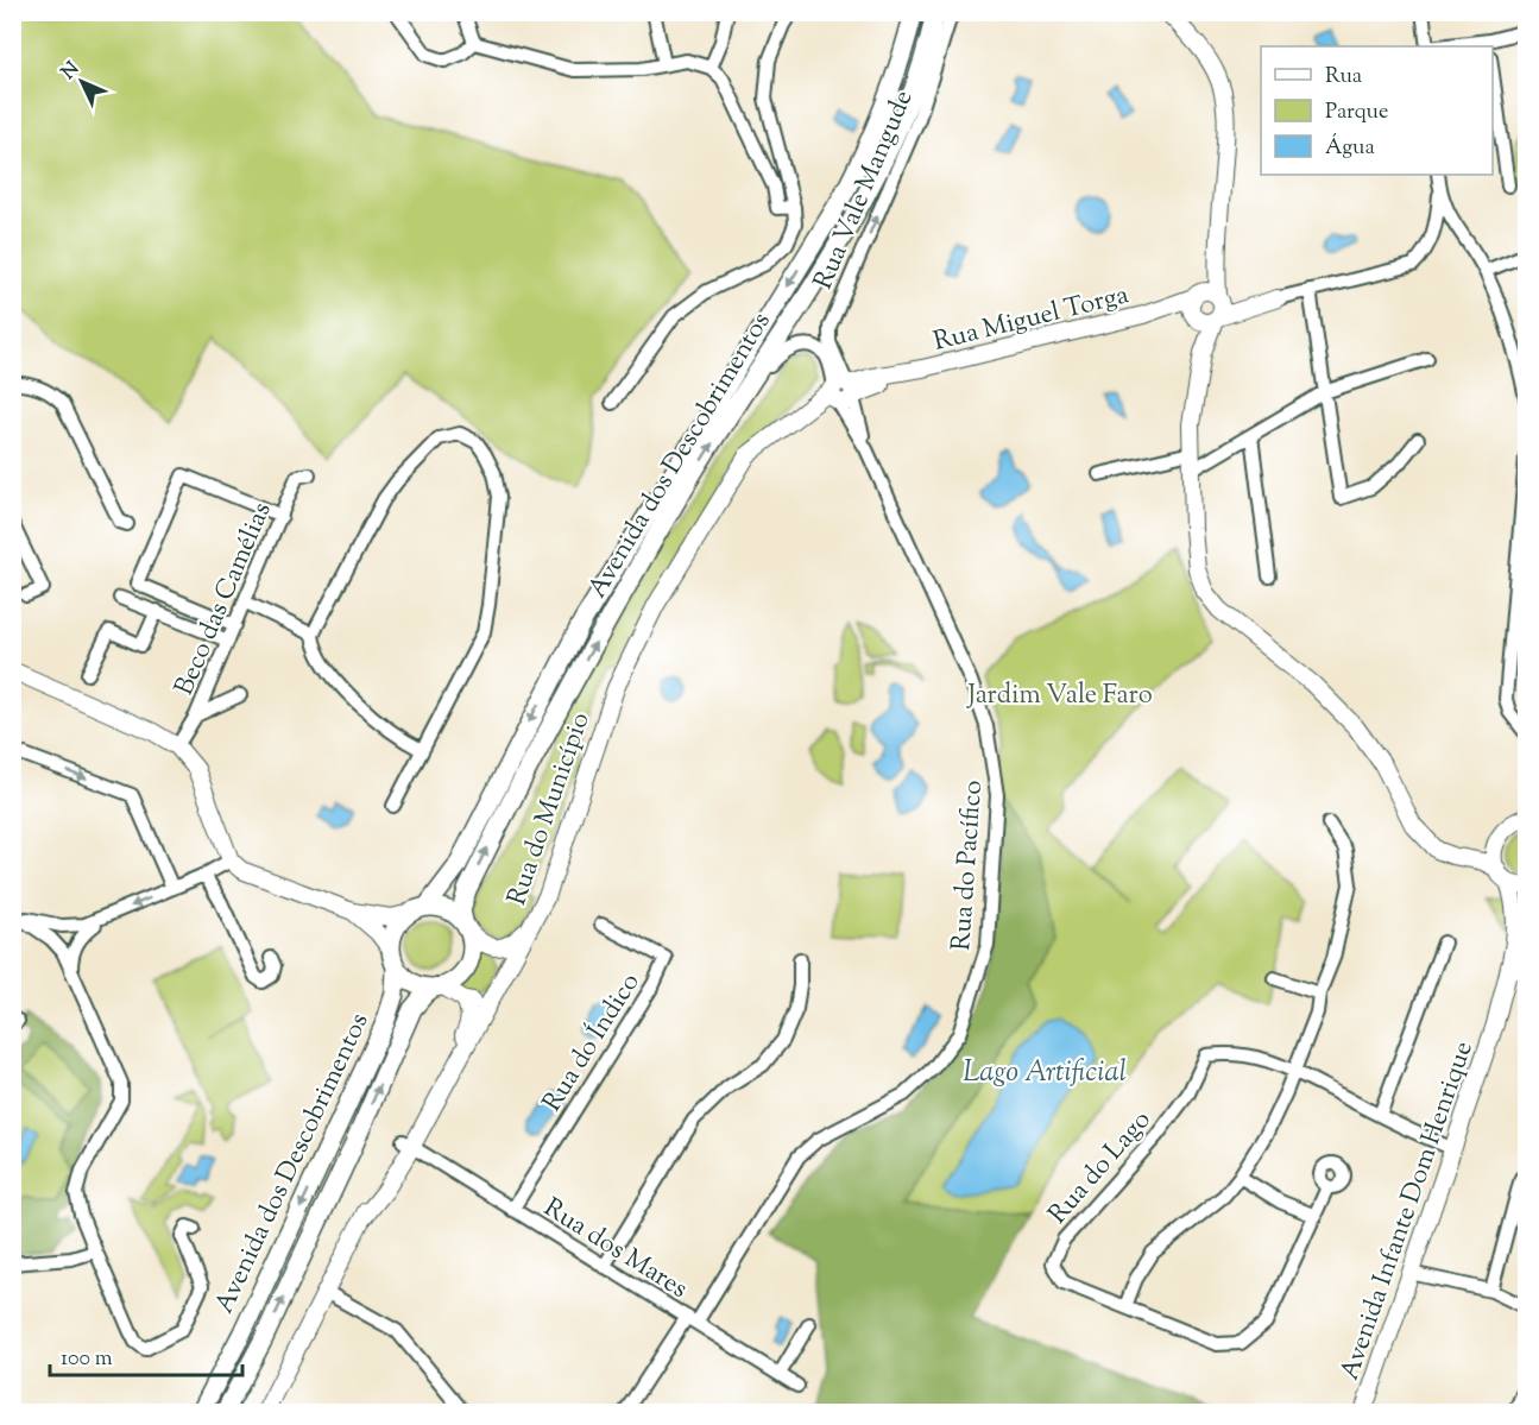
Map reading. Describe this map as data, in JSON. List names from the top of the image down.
{
  "streets": {
    "main road": ["Avenida dos Descobrimentos"],
    "street": [
      "Rua Vale Mangude",
      "Rua Miguel Torga",
      "Beco das Camélias",
      "Rua do Município",
      "Rua do Pacífico",
      "Rua do Índico",
      "Rua do Lago",
      "Avenida Infante Dom Henrique",
      "Rua dos Mares"
    ]
  },
  "crossings": [
    ["Rua Vale Mangude", "Rua Miguel Torga"],
    ["Rua Vale Mangude", "Rua do Município"],
    ["Rua Vale Mangude", "Rua do Pacífico"],
    ["Rua Miguel Torga", "Rua do Município"],
    ["Rua Miguel Torga", "Rua do Pacífico"],
    ["Rua do Município", "Rua do Pacífico"],
    ["Rua do Município", "Rua dos Mares"],
    ["Rua do Pacífico", "Rua dos Mares"],
    ["Rua do Índico", "Rua dos Mares"],
    ["Rua do Lago", "Avenida Infante Dom Henrique"]
  ],
  "one_way": ["Rua Vale Mangude"],
  "water": ["Lago Artificial"],
  "parks": ["Jardim Vale Faro"],
  "legend": ["Rua", "Parque", "Água"],
  "scale_bar": "100 m",
  "north": "top left"
}
